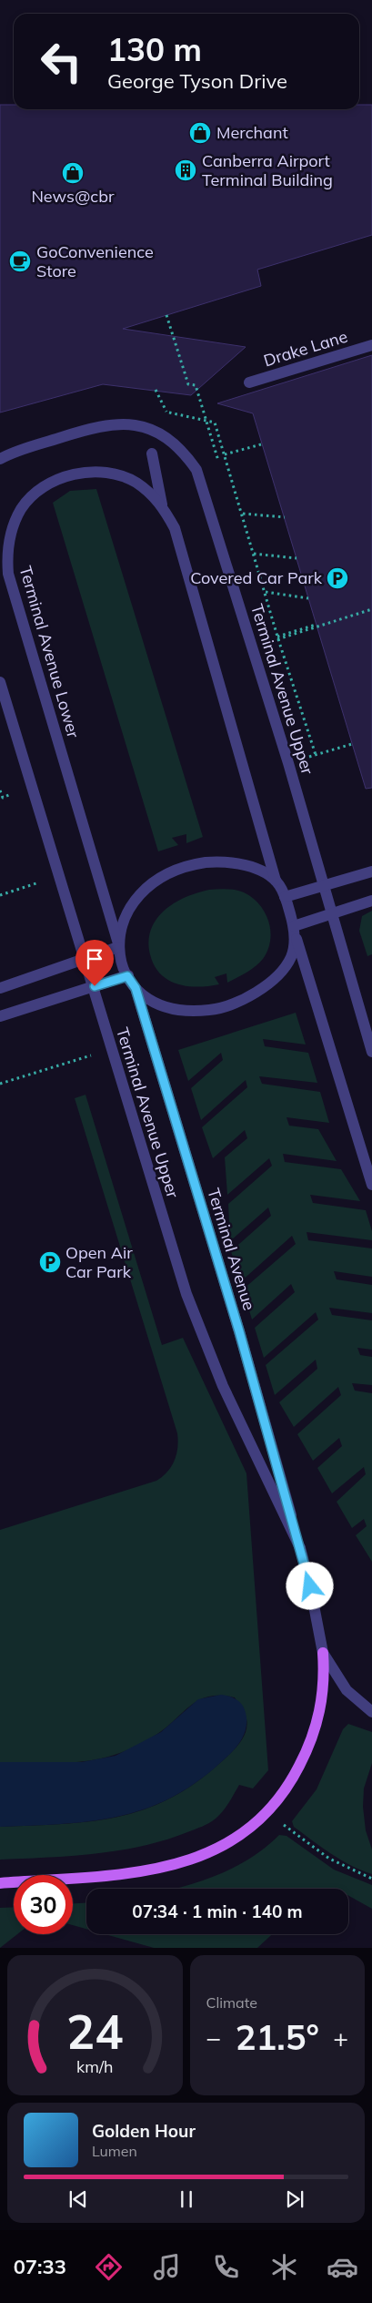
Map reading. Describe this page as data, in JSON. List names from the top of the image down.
{
  "streets": {
    "street": [
      "Drake Lane",
      "Terminal Avenue Lower",
      "Terminal Avenue Upper",
      "Terminal Avenue"
    ]
  },
  "crossings": [
    ["Terminal Avenue Lower", "Terminal Avenue"],
    ["Terminal Avenue Upper", "Terminal Avenue"]
  ],
  "places": {
    "shop": ["Merchant", "News@cbr"],
    "building": ["Canberra Airport Terminal Building"],
    "cafe": ["GoConvenience Store"],
    "parking": ["Covered Car Park", "Open Air Car Park"]
  },
  "page": {
    "turn": ["130 m", "George Tyson Drive"],
    "limit": "30",
    "trip": "07:34 · 1 min · 140 m",
    "tile": "Climate",
    "heat": ["−", "21.5°", "+"],
    "song": ["Golden Hour", "Lumen"],
    "tabs": "07:33",
    "gauge": ["24", "km/h"]
  }
}
